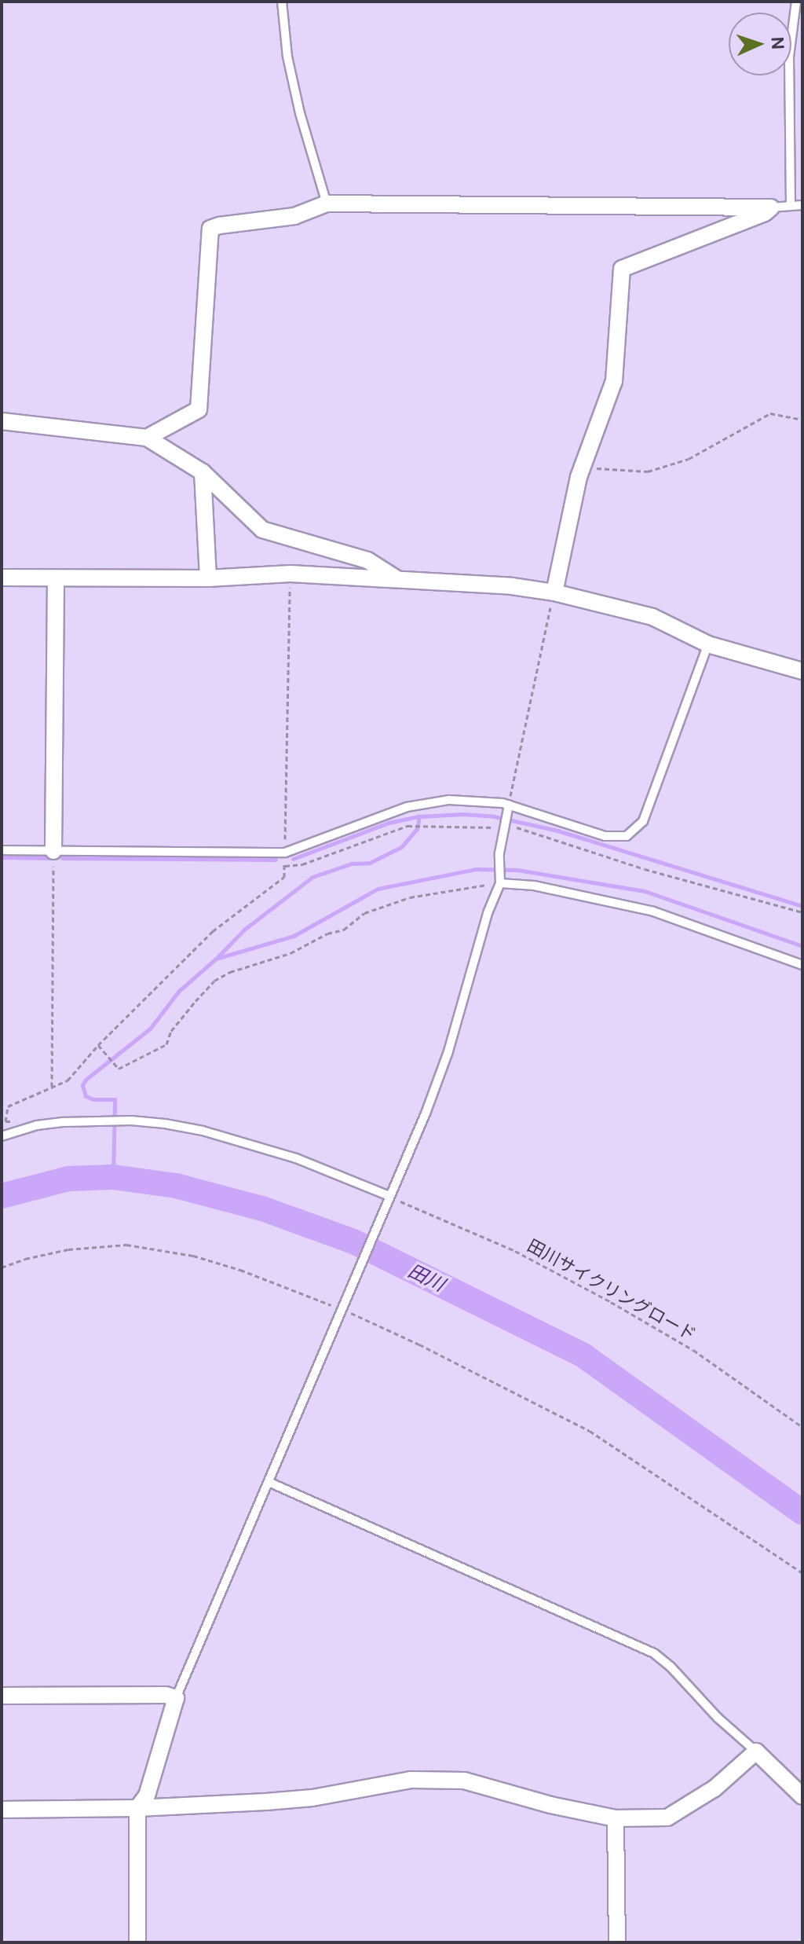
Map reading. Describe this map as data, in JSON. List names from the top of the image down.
{
  "streets": {
    "path": ["田川サイクリングロード"]
  },
  "water": ["田川"],
  "north": "right"
}
